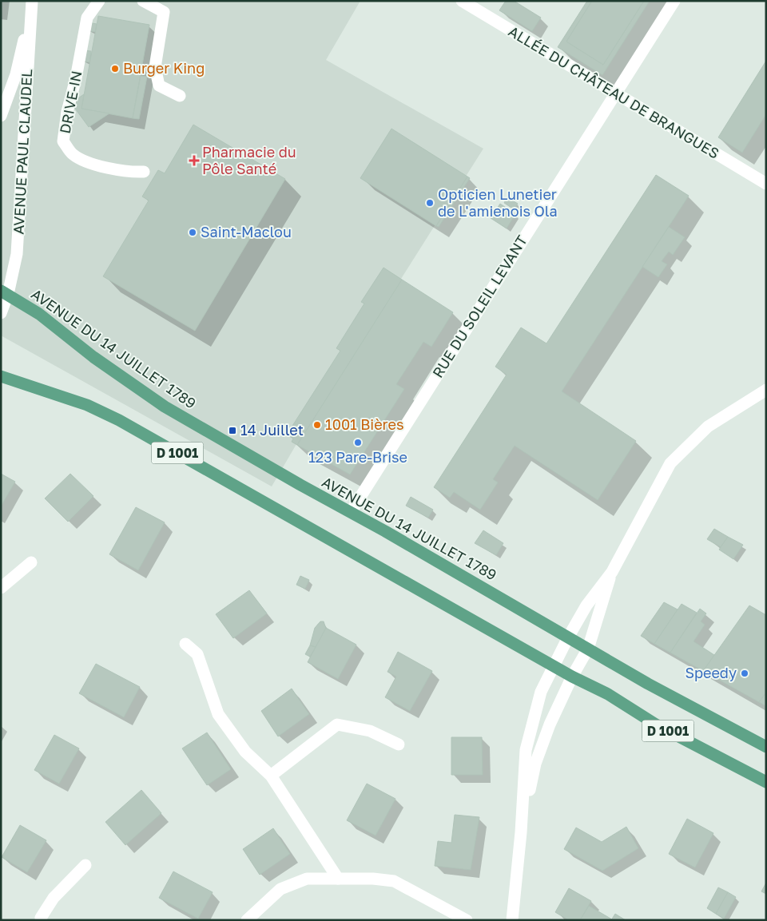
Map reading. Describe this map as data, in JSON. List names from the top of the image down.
{
  "streets": {
    "main road": ["AVENUE DU 14 JUILLET 1789", "D 1001"],
    "street": [
      "ALLÉE DU CHÂTEAU DE BRANGUES",
      "DRIVE-IN",
      "AVENUE PAUL CLAUDEL",
      "RUE DU SOLEIL LEVANT"
    ]
  },
  "crossings": [
    ["ALLÉE DU CHÂTEAU DE BRANGUES", "RUE DU SOLEIL LEVANT"],
    ["AVENUE PAUL CLAUDEL", "AVENUE DU 14 JUILLET 1789"],
    ["RUE DU SOLEIL LEVANT", "AVENUE DU 14 JUILLET 1789"]
  ],
  "places": {
    "other": [
      "Burger King",
      "Opticien Lunetier de L'amienois Ola",
      "Saint-Maclou",
      "1001 Bières",
      "123 Pare-Brise",
      "Speedy"
    ],
    "health": ["Pharmacie du Pôle Santé"],
    "transit": ["14 Juillet"]
  }
}
